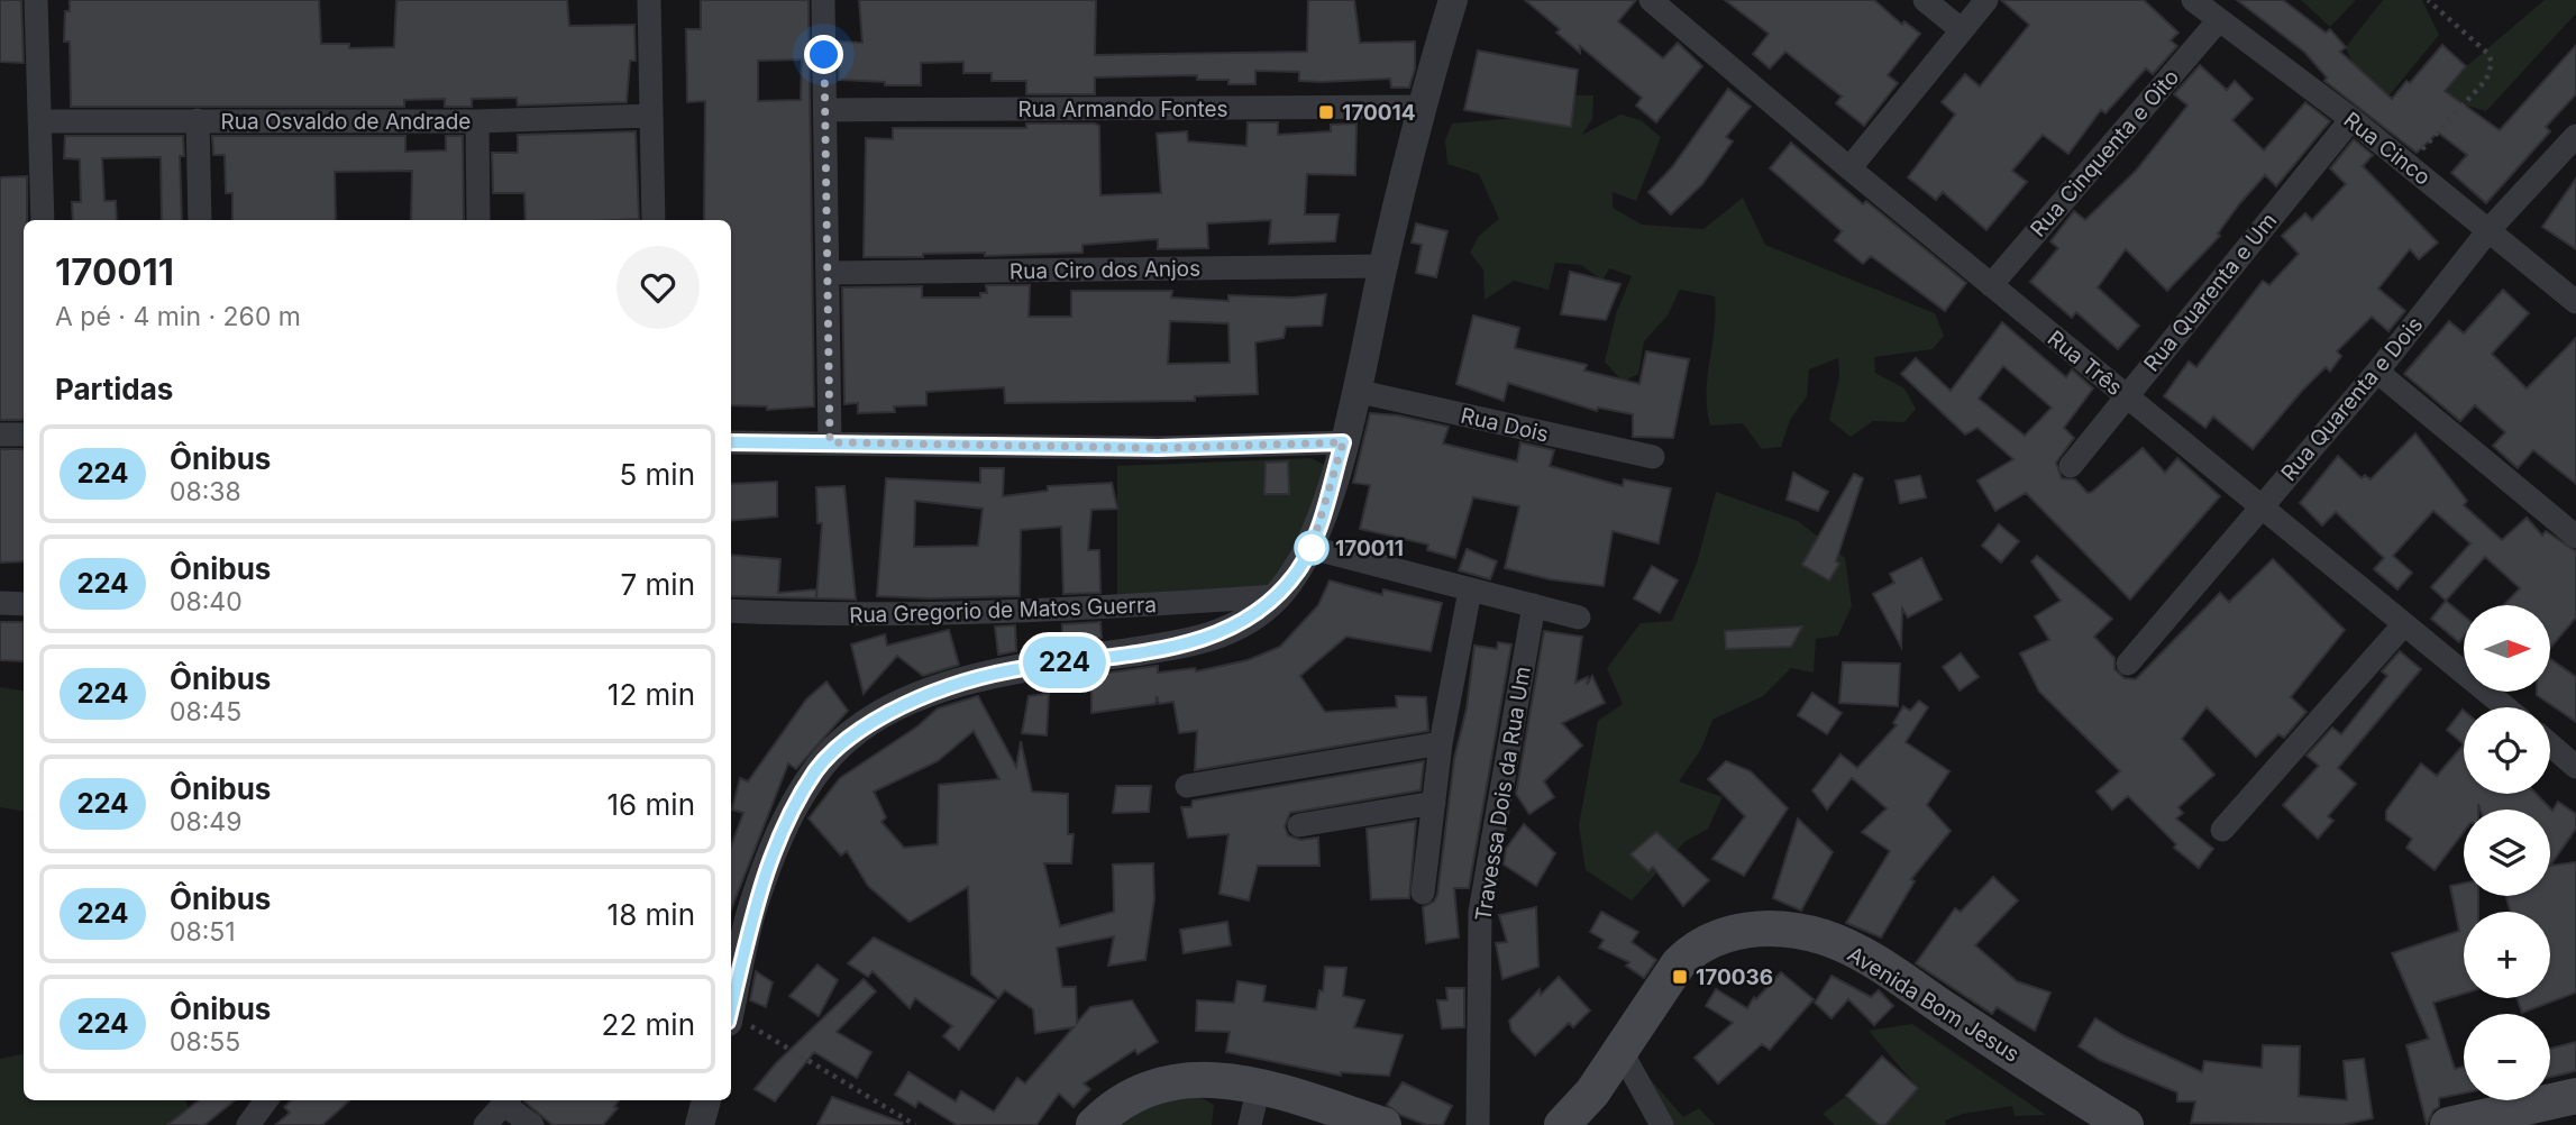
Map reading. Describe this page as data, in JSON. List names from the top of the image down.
{
  "streets": {
    "main road": ["Avenida Bom Jesus"],
    "street": [
      "Rua Armando Fontes",
      "Rua Osvaldo de Andrade",
      "Rua Cinco",
      "Rua Cinquenta e Oito",
      "Rua Ciro dos Anjos",
      "Rua Quarenta e Um",
      "Rua Três",
      "Rua Quarenta e Dois",
      "Rua Dois",
      "Rua Gregorio de Matos Guerra",
      "Travessa Dois da Rua Um"
    ]
  },
  "crossings": [
    ["Rua Cinco", "Rua Cinquenta e Oito"],
    ["Rua Cinco", "Rua Quarenta e Um"],
    ["Rua Cinco", "Rua Quarenta e Dois"],
    ["Rua Cinquenta e Oito", "Rua Três"],
    ["Rua Quarenta e Um", "Rua Três"],
    ["Rua Três", "Rua Quarenta e Dois"]
  ],
  "places": {
    "transit": ["170014", "170036"],
    "other": ["170011"]
  },
  "lines": ["bus line 224"],
  "north": "right",
  "page": {
    "on_map": "224",
    "heading": [
      ["170011", "A pé · 4 min · 260 m"],
      "Partidas"
    ],
    "list": [
      {
        "mark": "224",
        "name": "Ônibus",
        "note": "08:38",
        "value": "5 min"
      },
      {
        "mark": "224",
        "name": "Ônibus",
        "note": "08:40",
        "value": "7 min"
      },
      {
        "mark": "224",
        "name": "Ônibus",
        "note": "08:45",
        "value": "12 min"
      },
      {
        "mark": "224",
        "name": "Ônibus",
        "note": "08:49",
        "value": "16 min"
      },
      {
        "mark": "224",
        "name": "Ônibus",
        "note": "08:51",
        "value": "18 min"
      },
      {
        "mark": "224",
        "name": "Ônibus",
        "note": "08:55",
        "value": "22 min"
      }
    ],
    "map_buttons": ["+", "−"]
  }
}
